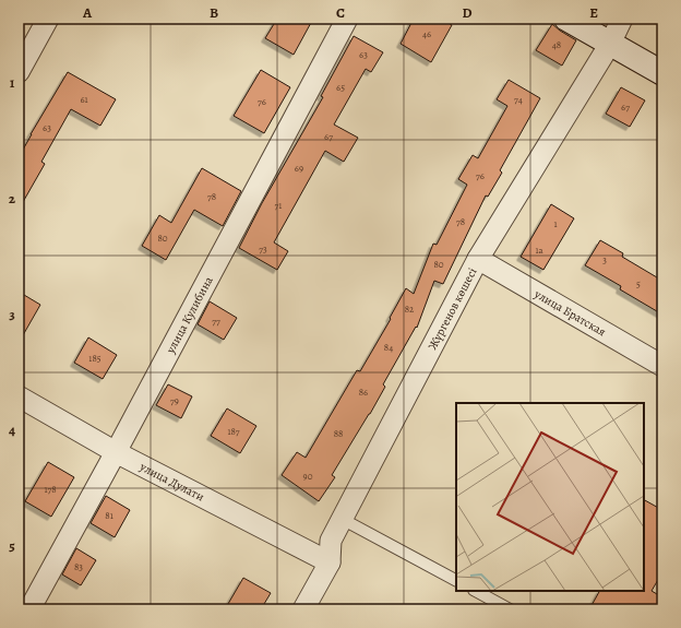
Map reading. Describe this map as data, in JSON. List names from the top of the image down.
{
  "streets": {
    "street": [
      "Жүргенов көшесі",
      "улица Братская",
      "улица Кулибина",
      "улица Дулати"
    ]
  },
  "crossings": [
    ["Жүргенов көшесі", "улица Братская"],
    ["Жүргенов көшесі", "улица Дулати"],
    ["улица Кулибина", "улица Дулати"]
  ],
  "house_numbers": [
    "46",
    "48",
    "63",
    "65",
    "61",
    "74",
    "76",
    "67",
    "63",
    "67",
    "69",
    "76",
    "78",
    "71",
    "78",
    "1",
    "80",
    "73",
    "1а",
    "3",
    "80",
    "5",
    "82",
    "77",
    "84",
    "185",
    "86",
    "79",
    "187",
    "88",
    "90",
    "178",
    "81",
    "83"
  ],
  "grid": {
    "columns": [
      "A",
      "B",
      "C",
      "D",
      "E"
    ],
    "rows": [
      "1",
      "2",
      "3",
      "4",
      "5"
    ]
  }
}
